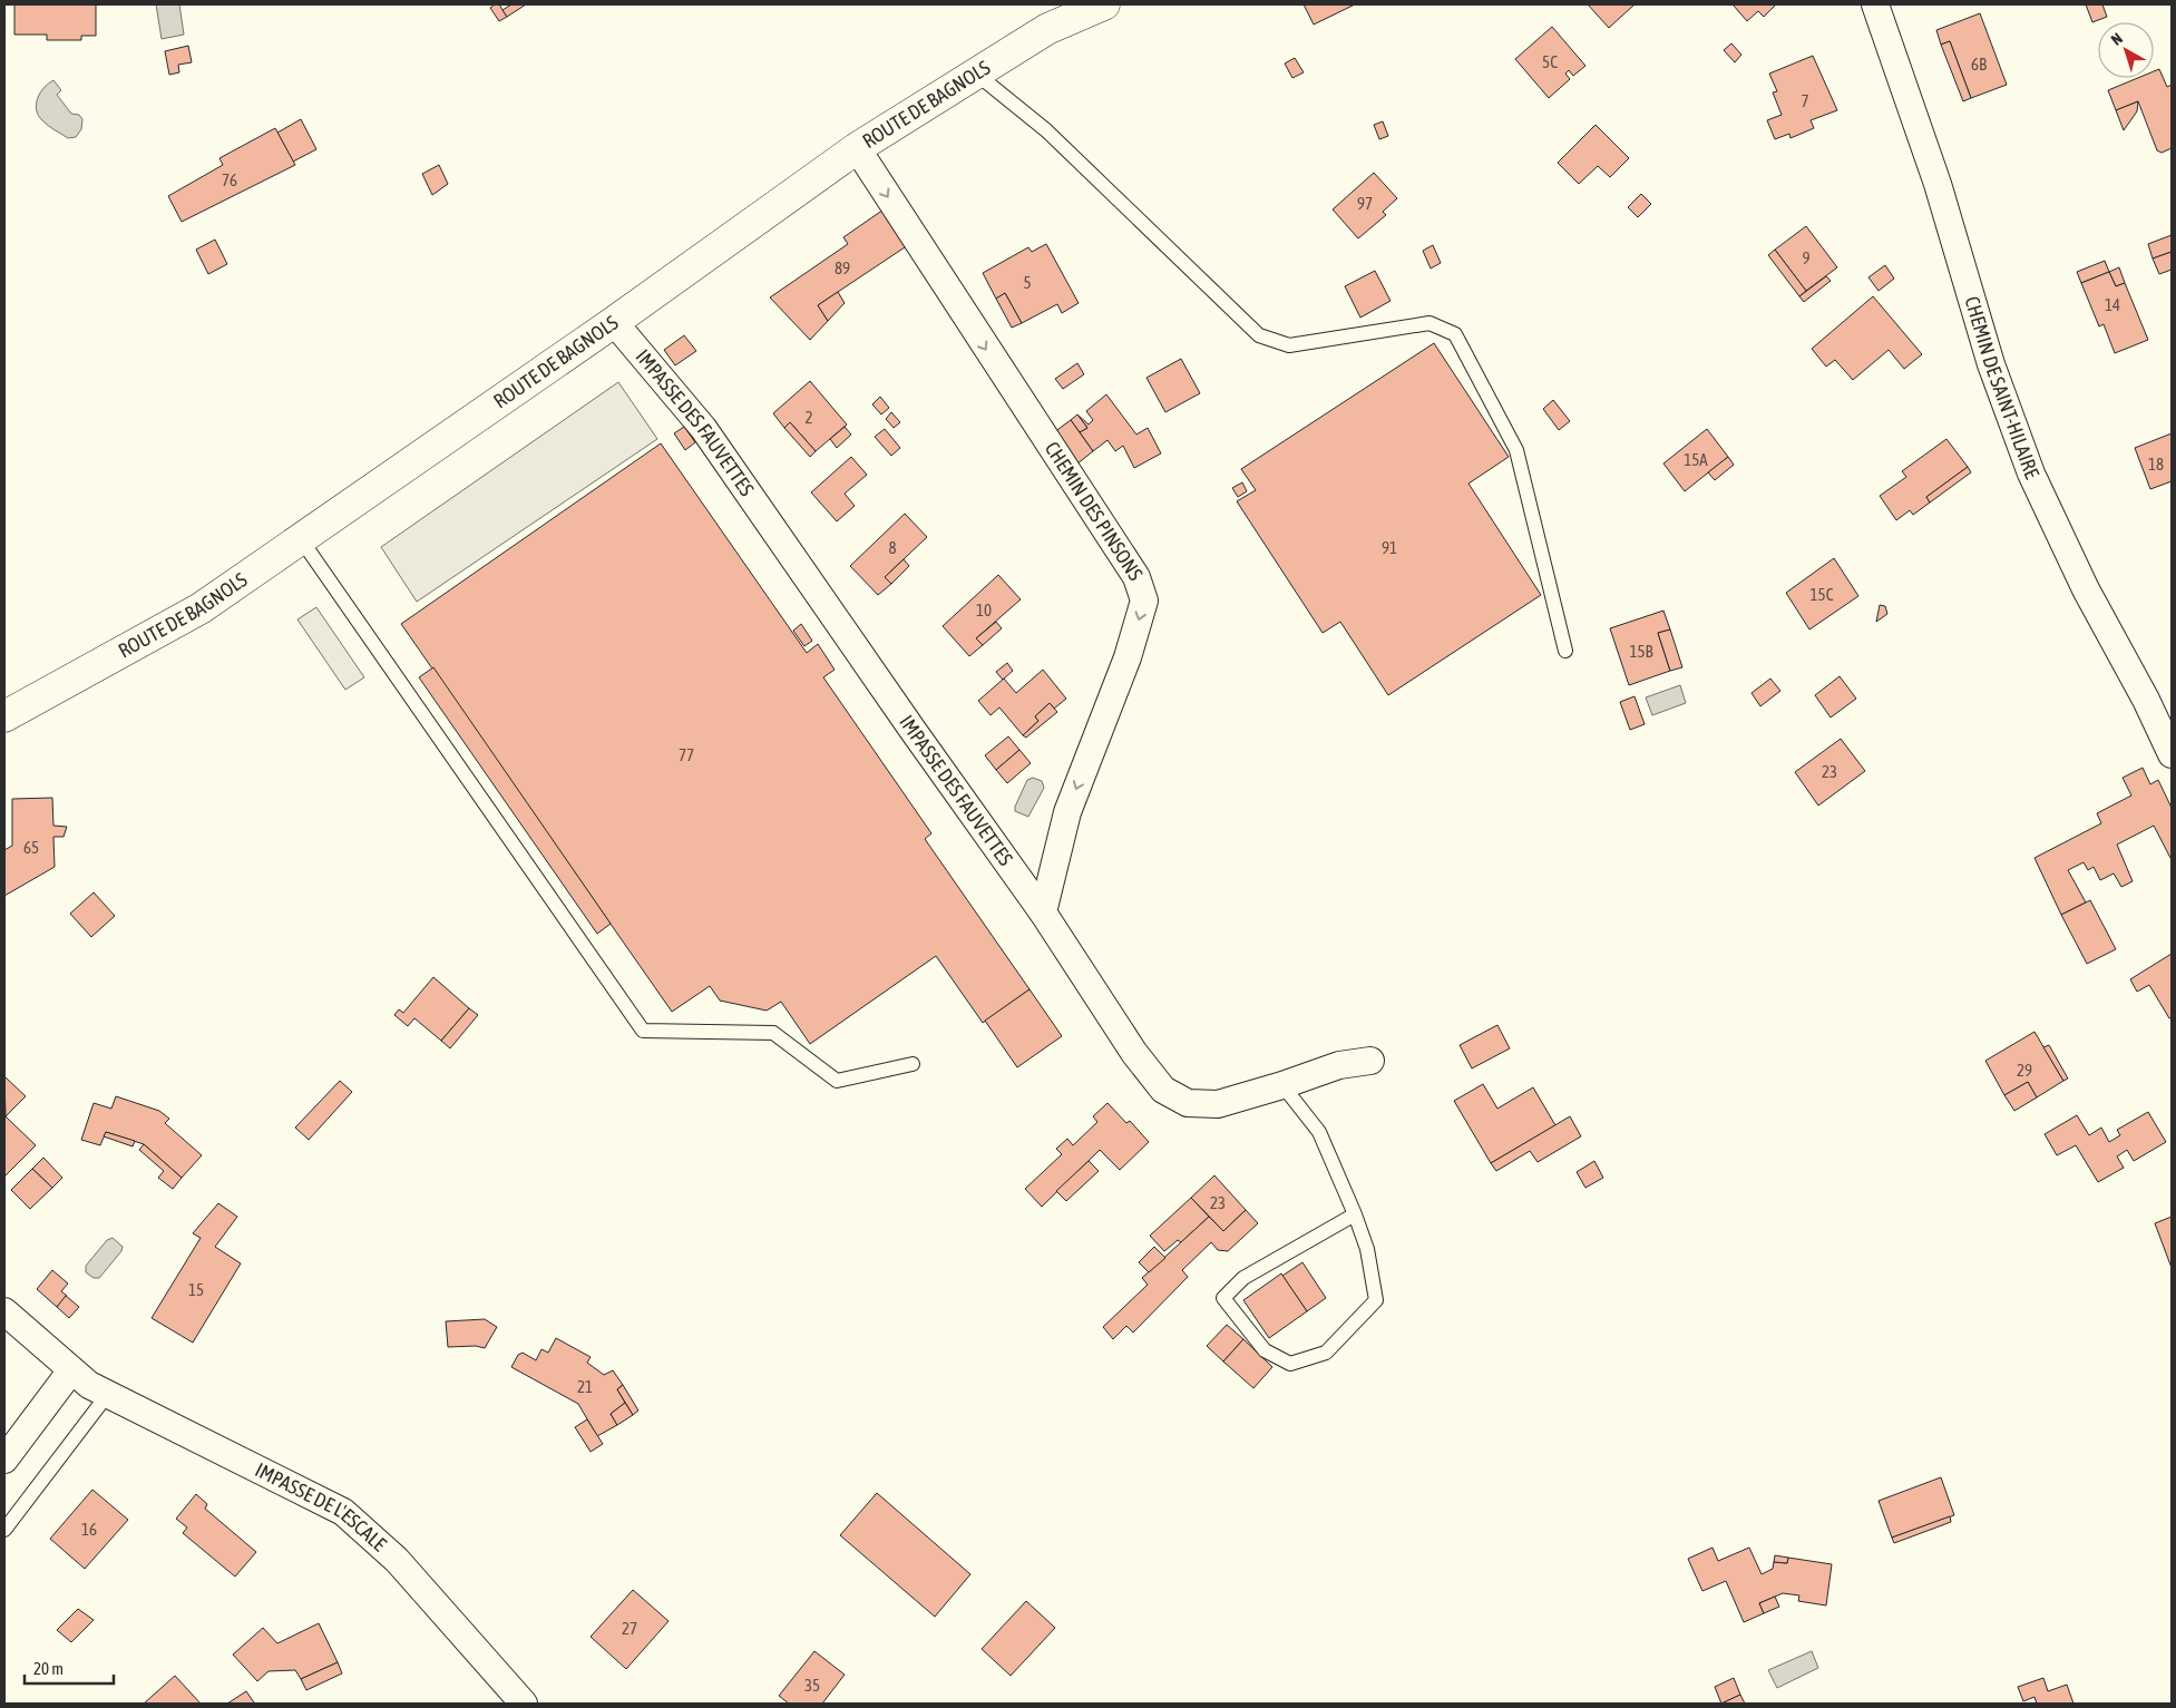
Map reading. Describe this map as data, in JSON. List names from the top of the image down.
{
  "streets": {
    "main road": ["ROUTE DE BAGNOLS"],
    "street": [
      "CHEMIN DE SAINT-HILAIRE",
      "IMPASSE DES FAUVETTES",
      "CHEMIN DES PINSONS",
      "IMPASSE DE L'ESCALE"
    ]
  },
  "crossings": [
    ["ROUTE DE BAGNOLS", "IMPASSE DES FAUVETTES"],
    ["ROUTE DE BAGNOLS", "CHEMIN DES PINSONS"],
    ["IMPASSE DES FAUVETTES", "CHEMIN DES PINSONS"]
  ],
  "one_way": ["CHEMIN DES PINSONS"],
  "house_numbers": [
    "5C",
    "6B",
    "7",
    "76",
    "97",
    "9",
    "89",
    "5",
    "14",
    "2",
    "15A",
    "18",
    "8",
    "91",
    "15C",
    "10",
    "15B",
    "77",
    "23",
    "65",
    "29",
    "23",
    "15",
    "21",
    "16",
    "27",
    "35"
  ],
  "scale_bar": "20 m",
  "north": "top left"
}
